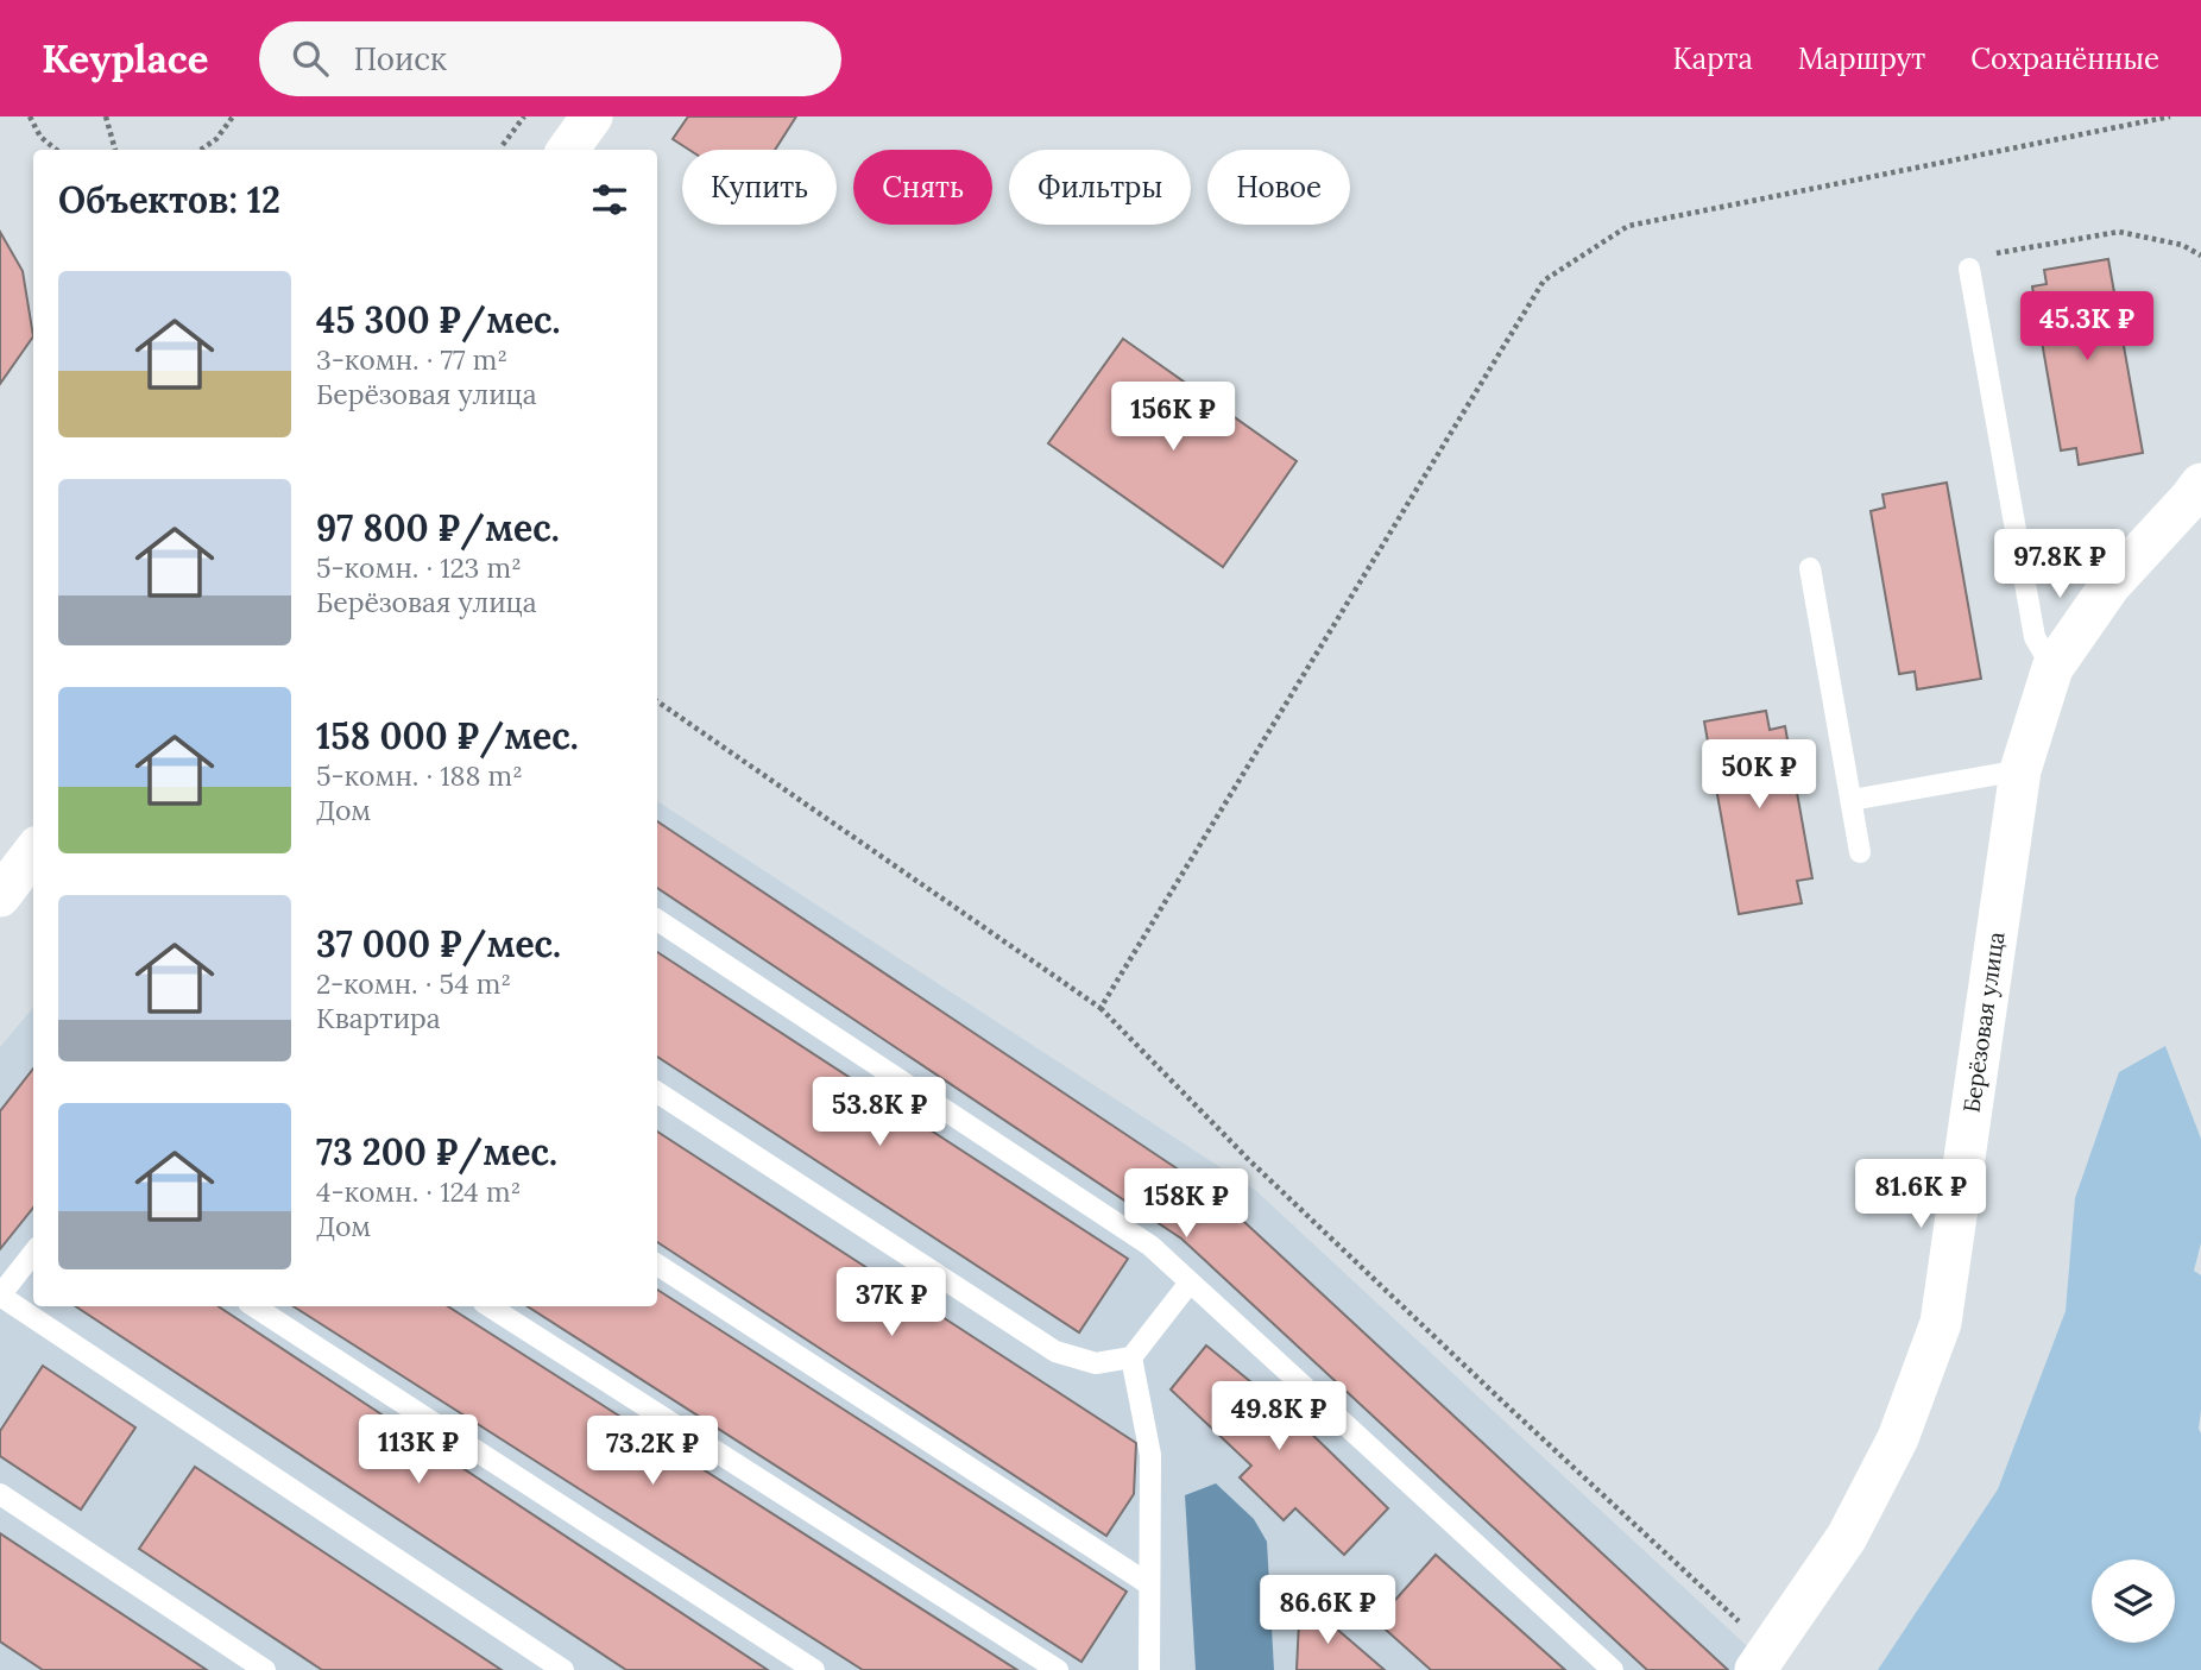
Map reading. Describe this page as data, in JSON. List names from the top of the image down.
{
  "streets": {
    "street": ["Берёзовая улица"]
  },
  "page": {
    "header": "Keyplace",
    "search": "Поиск",
    "nav": ["Карта", "Маршрут", "Сохранённые"],
    "chip": [
      "Купить",
      "Снять",
      "Фильтры",
      "Новое"
    ],
    "heading": "Объектов: 12",
    "list": [
      {
        "name": "45 300 ₽/мес.",
        "note": "3-комн. · 77 m² · Берёзовая улица"
      },
      {
        "name": "97 800 ₽/мес.",
        "note": "5-комн. · 123 m² · Берёзовая улица"
      },
      {
        "name": "158 000 ₽/мес.",
        "note": "5-комн. · 188 m² · Дом"
      },
      {
        "name": "37 000 ₽/мес.",
        "note": "2-комн. · 54 m² · Квартира"
      },
      {
        "name": "73 200 ₽/мес.",
        "note": "4-комн. · 124 m² · Дом"
      }
    ],
    "price": [
      "45.3K ₽",
      "156K ₽",
      "97.8K ₽",
      "50K ₽",
      "53.8K ₽",
      "81.6K ₽",
      "158K ₽",
      "37K ₽",
      "49.8K ₽",
      "113K ₽",
      "73.2K ₽",
      "86.6K ₽"
    ]
  }
}
